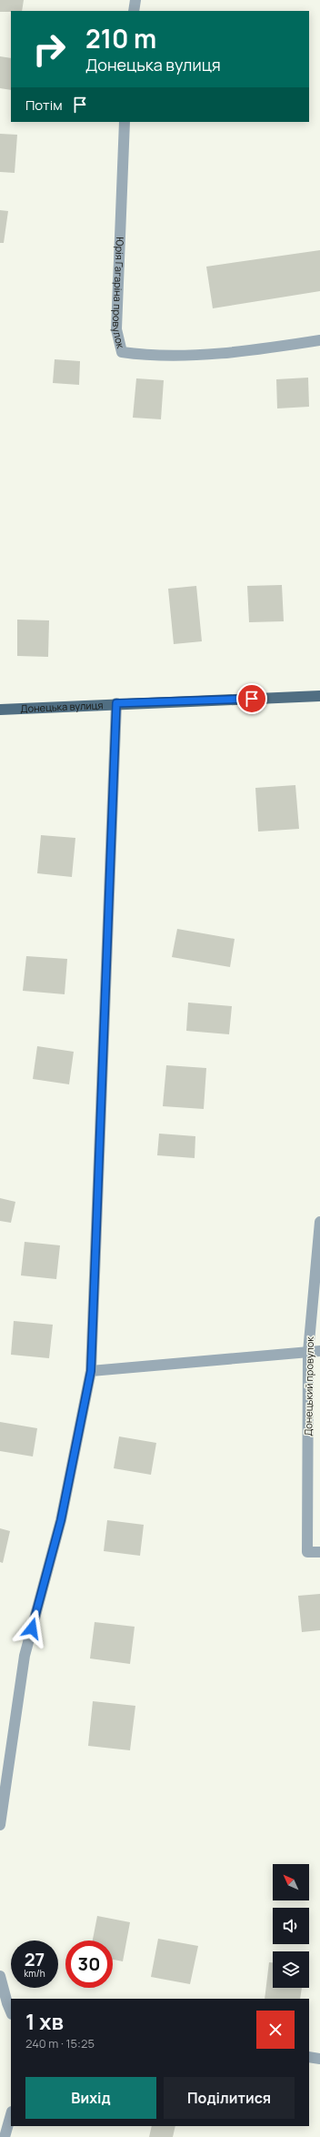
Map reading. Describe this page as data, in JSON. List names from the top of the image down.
{
  "streets": {
    "main road": ["Донецька вулиця"],
    "street": ["Юрія Гагаріна провулок", "Донецький провулок"]
  },
  "north": "top left",
  "page": {
    "turn": ["210 m", "Донецька вулиця"],
    "then": "Потім",
    "speed": "27 km/h",
    "limit": "30",
    "heading": ["1 хв", "240 m · 15:25"],
    "buttons": ["Вихід", "Поділитися"]
  }
}
